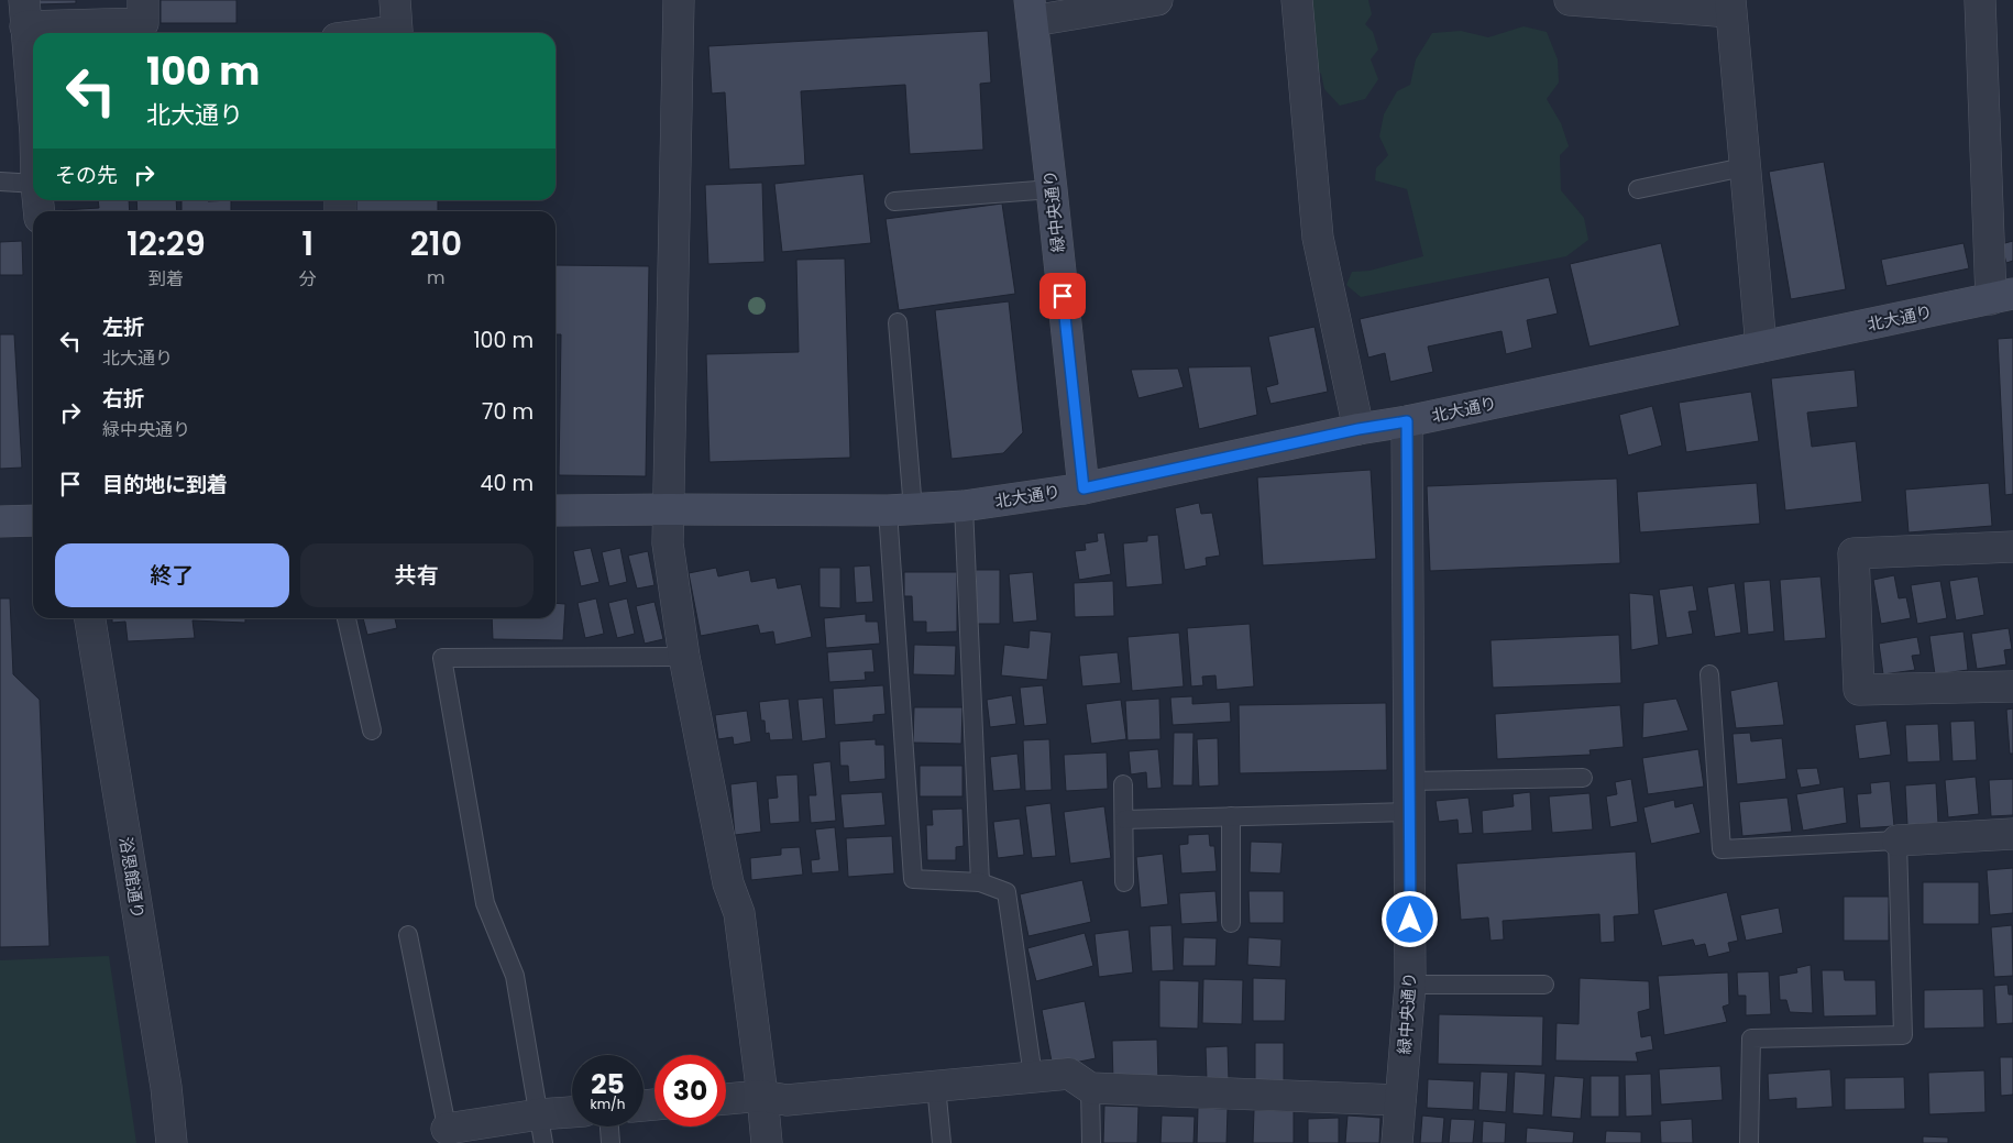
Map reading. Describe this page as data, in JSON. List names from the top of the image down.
{
  "streets": {
    "street": ["緑中央通り", "北大通り", "浴恩館通り"]
  },
  "crossings": [
    ["緑中央通り", "北大通り"]
  ],
  "page": {
    "turn": ["100 m", "北大通り"],
    "then": "その先",
    "eta": [
      "12:29",
      "到着",
      "1",
      "分",
      "210",
      "m"
    ],
    "list": [
      {
        "name": "左折",
        "note": "北大通り",
        "value": "100 m"
      },
      {
        "name": "右折",
        "note": "緑中央通り",
        "value": "70 m"
      },
      {
        "name": "目的地に到着",
        "value": "40 m"
      }
    ],
    "buttons": ["終了", "共有"],
    "speed": "25 km/h",
    "limit": "30"
  }
}
